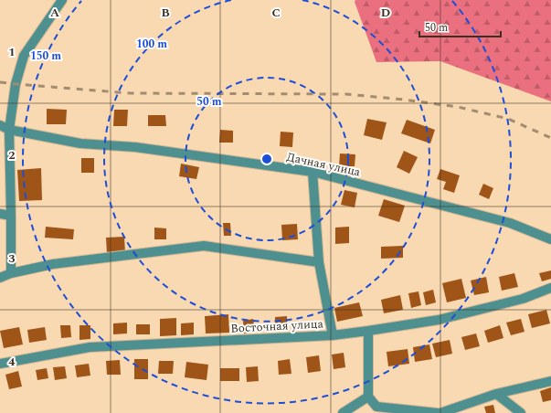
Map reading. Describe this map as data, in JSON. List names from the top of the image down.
{
  "streets": {
    "street": ["Дачная улица", "Восточная улица"]
  },
  "scale_bar": "50 m",
  "grid": {
    "columns": [
      "A",
      "B",
      "C",
      "D"
    ],
    "rows": [
      "1",
      "2",
      "3",
      "4"
    ]
  },
  "rings": ["100 m", "150 m", "50 m"]
}
